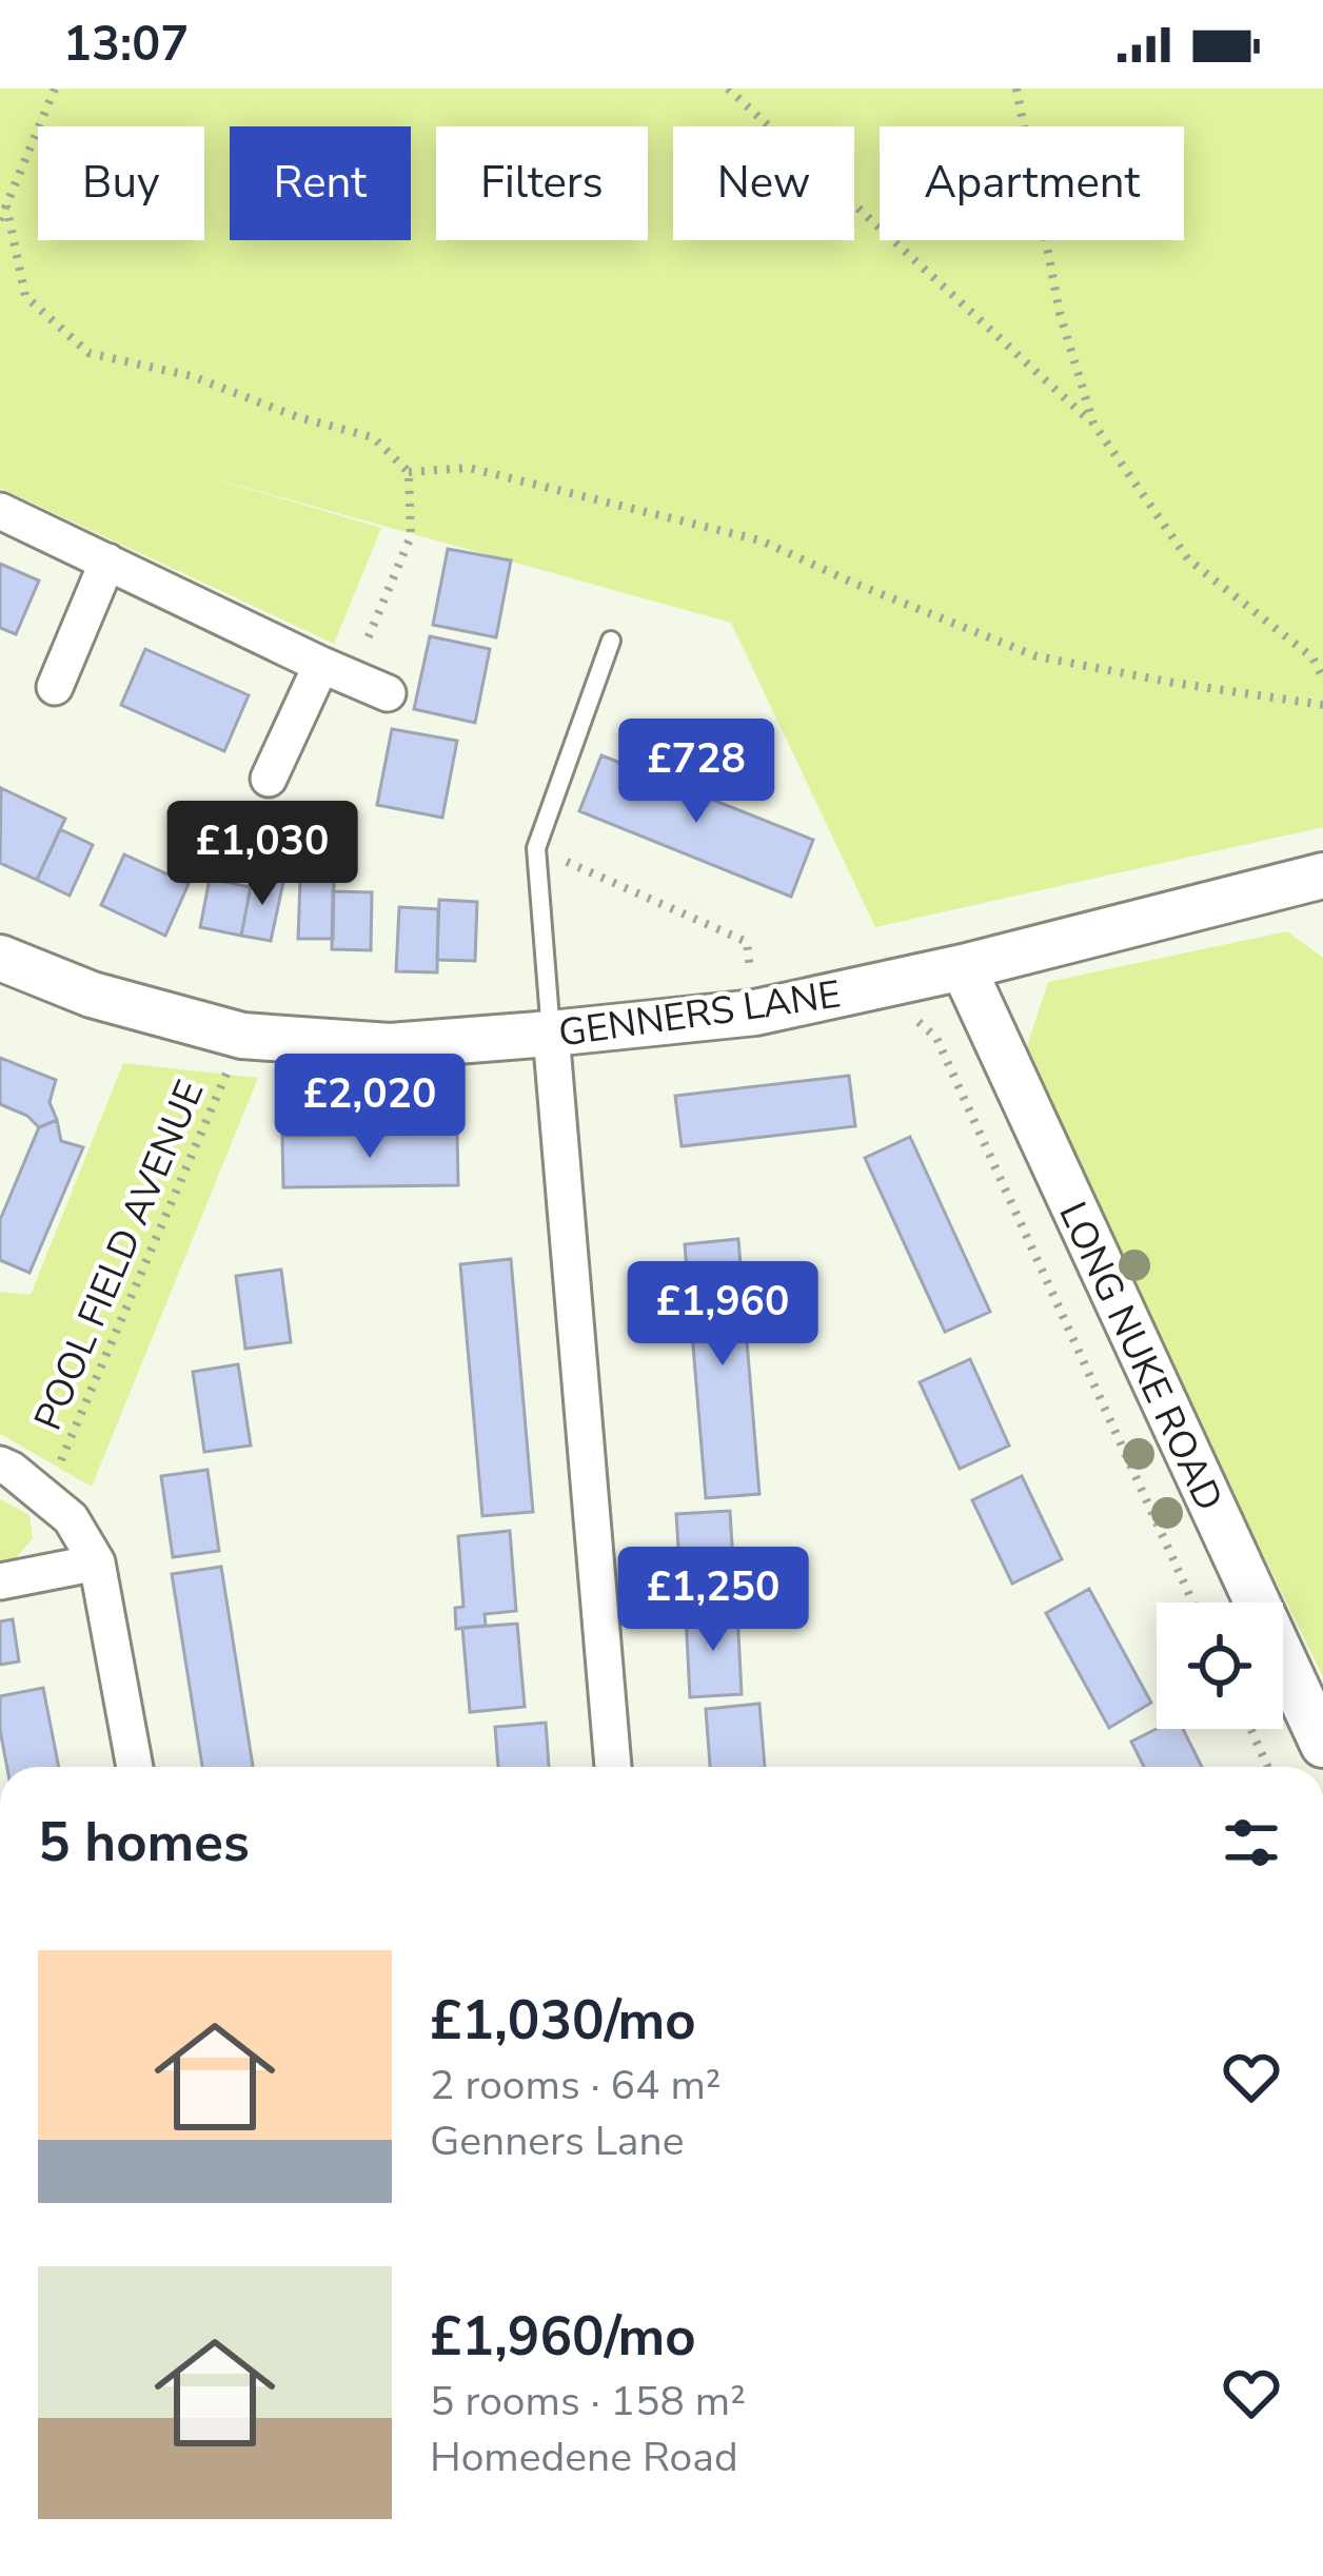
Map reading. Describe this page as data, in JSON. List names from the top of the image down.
{
  "streets": {
    "street": ["GENNERS LANE", "LONG NUKE ROAD"],
    "path": ["POOL FIELD AVENUE"]
  },
  "crossings": [
    ["GENNERS LANE", "POOL FIELD AVENUE"],
    ["GENNERS LANE", "LONG NUKE ROAD"]
  ],
  "page": {
    "status": "13:07",
    "chip": [
      "Buy",
      "Rent",
      "Filters",
      "New",
      "Apartment"
    ],
    "price": [
      "£728",
      "£1,030",
      "£2,020",
      "£1,960",
      "£1,250"
    ],
    "heading": "5 homes",
    "list": [
      {
        "name": "£1,030/mo",
        "note": "2 rooms · 64 m² · Genners Lane"
      },
      {
        "name": "£1,960/mo",
        "note": "5 rooms · 158 m² · Homedene Road"
      }
    ]
  }
}
